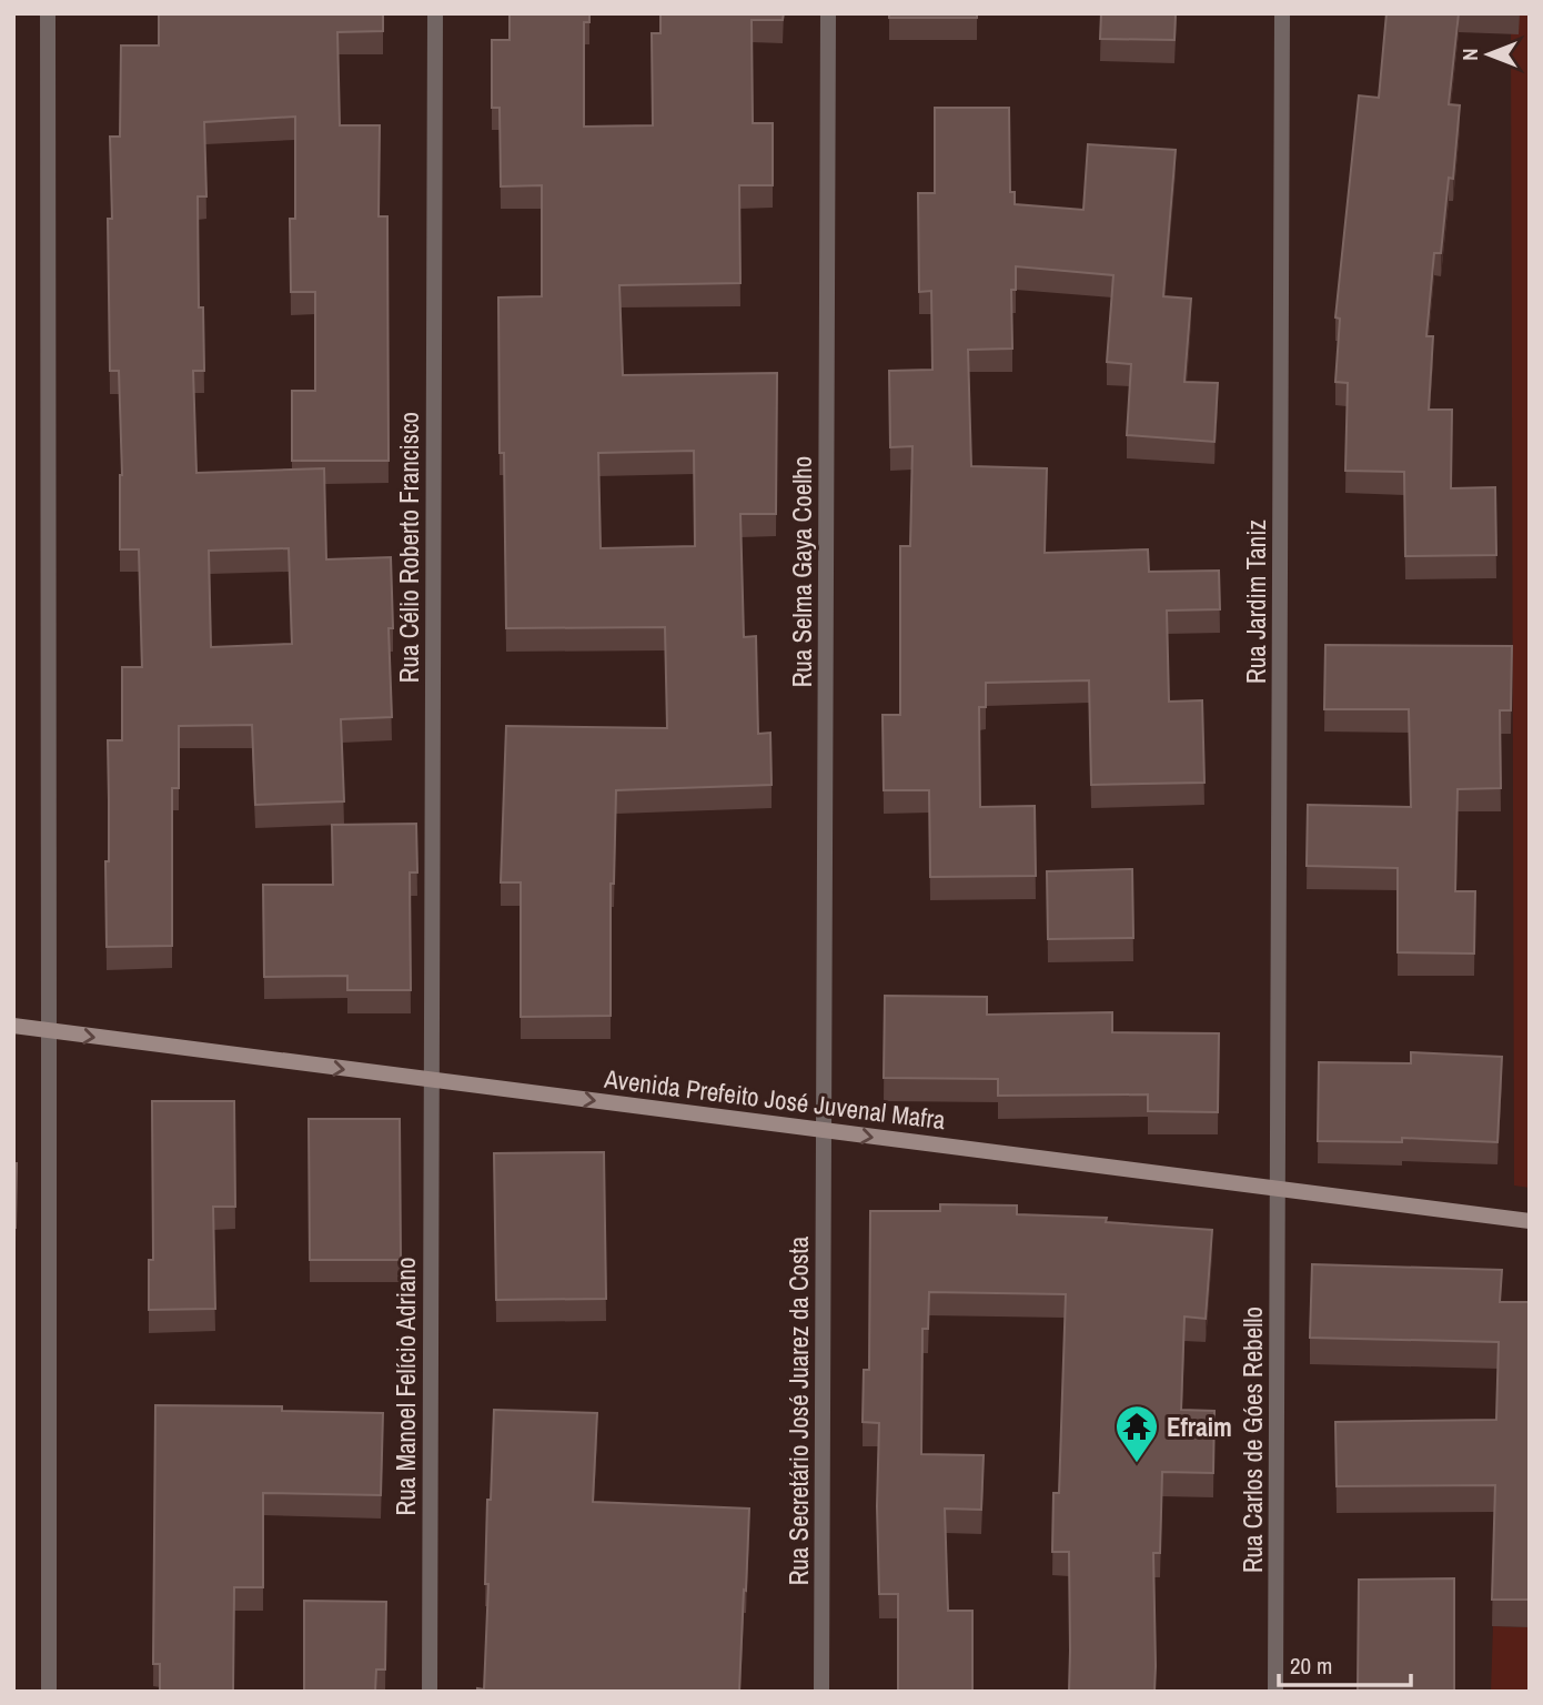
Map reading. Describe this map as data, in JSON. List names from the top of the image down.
{
  "streets": {
    "main road": ["Avenida Prefeito José Juvenal Mafra"],
    "street": [
      "Rua Célio Roberto Francisco",
      "Rua Selma Gaya Coelho",
      "Rua Jardim Taniz",
      "Rua Manoel Felício Adriano",
      "Rua Secretário José Juarez da Costa",
      "Rua Carlos de Góes Rebello"
    ]
  },
  "crossings": [
    ["Rua Célio Roberto Francisco", "Avenida Prefeito José Juvenal Mafra"],
    ["Rua Célio Roberto Francisco", "Rua Manoel Felício Adriano"],
    ["Rua Selma Gaya Coelho", "Avenida Prefeito José Juvenal Mafra"],
    ["Rua Selma Gaya Coelho", "Rua Secretário José Juarez da Costa"],
    ["Rua Jardim Taniz", "Avenida Prefeito José Juvenal Mafra"],
    ["Rua Jardim Taniz", "Rua Carlos de Góes Rebello"],
    ["Avenida Prefeito José Juvenal Mafra", "Rua Manoel Felício Adriano"],
    ["Avenida Prefeito José Juvenal Mafra", "Rua Secretário José Juarez da Costa"],
    ["Avenida Prefeito José Juvenal Mafra", "Rua Carlos de Góes Rebello"]
  ],
  "one_way": ["Avenida Prefeito José Juvenal Mafra"],
  "places": {
    "temple": ["Efraim"]
  },
  "scale_bar": "20 m",
  "north": "left"
}
